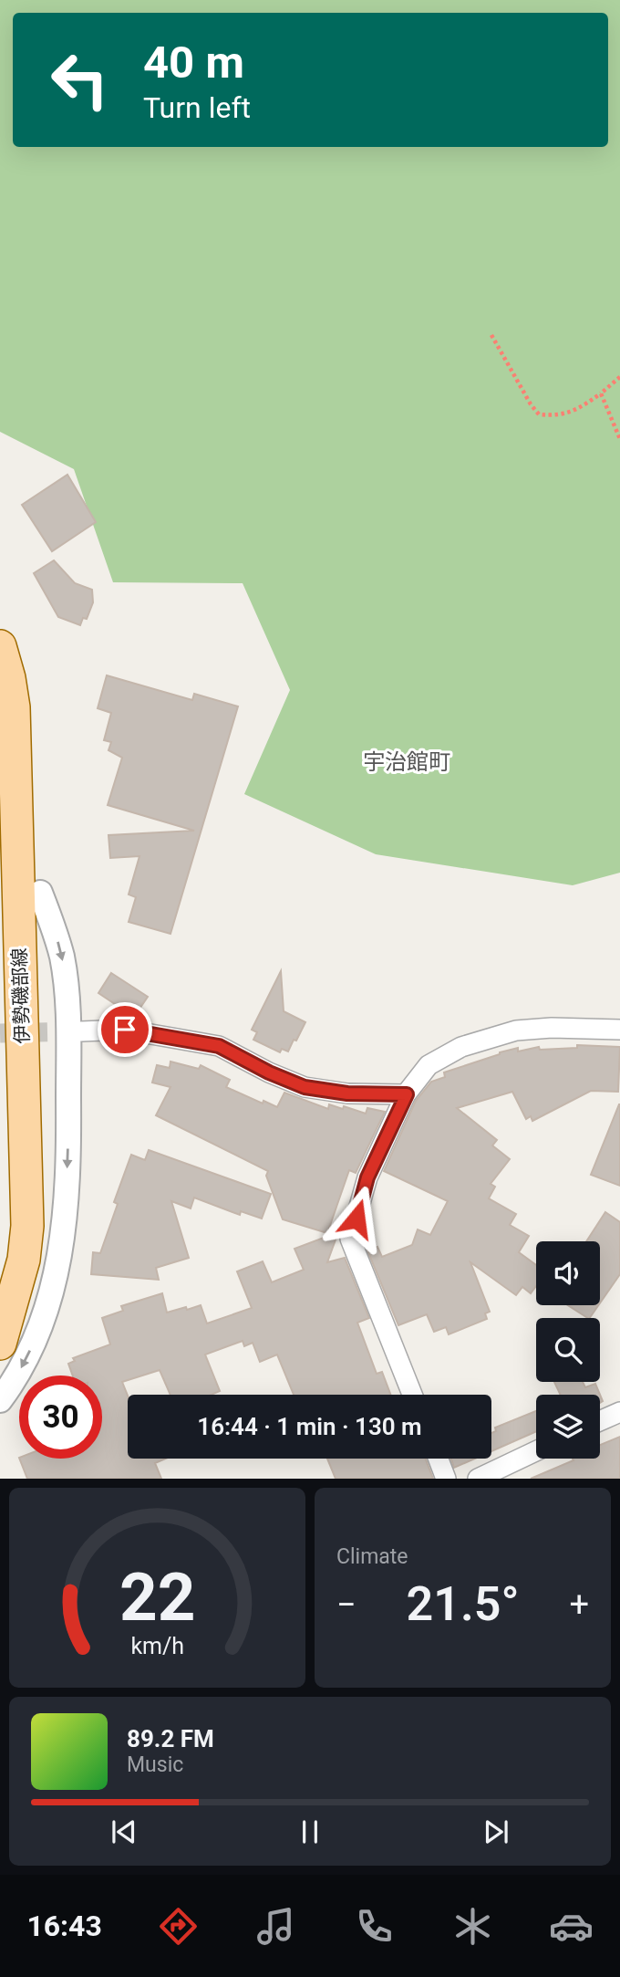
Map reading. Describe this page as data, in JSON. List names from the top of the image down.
{
  "streets": {
    "main road": ["伊勢磯部線"]
  },
  "districts": ["宇治館町"],
  "page": {
    "turn": ["40 m", "Turn left"],
    "limit": "30",
    "trip": "16:44 · 1 min · 130 m",
    "tile": "Climate",
    "heat": ["−", "21.5°", "+"],
    "song": ["89.2 FM", "Music"],
    "tabs": "16:43",
    "gauge": ["22", "km/h"]
  }
}
